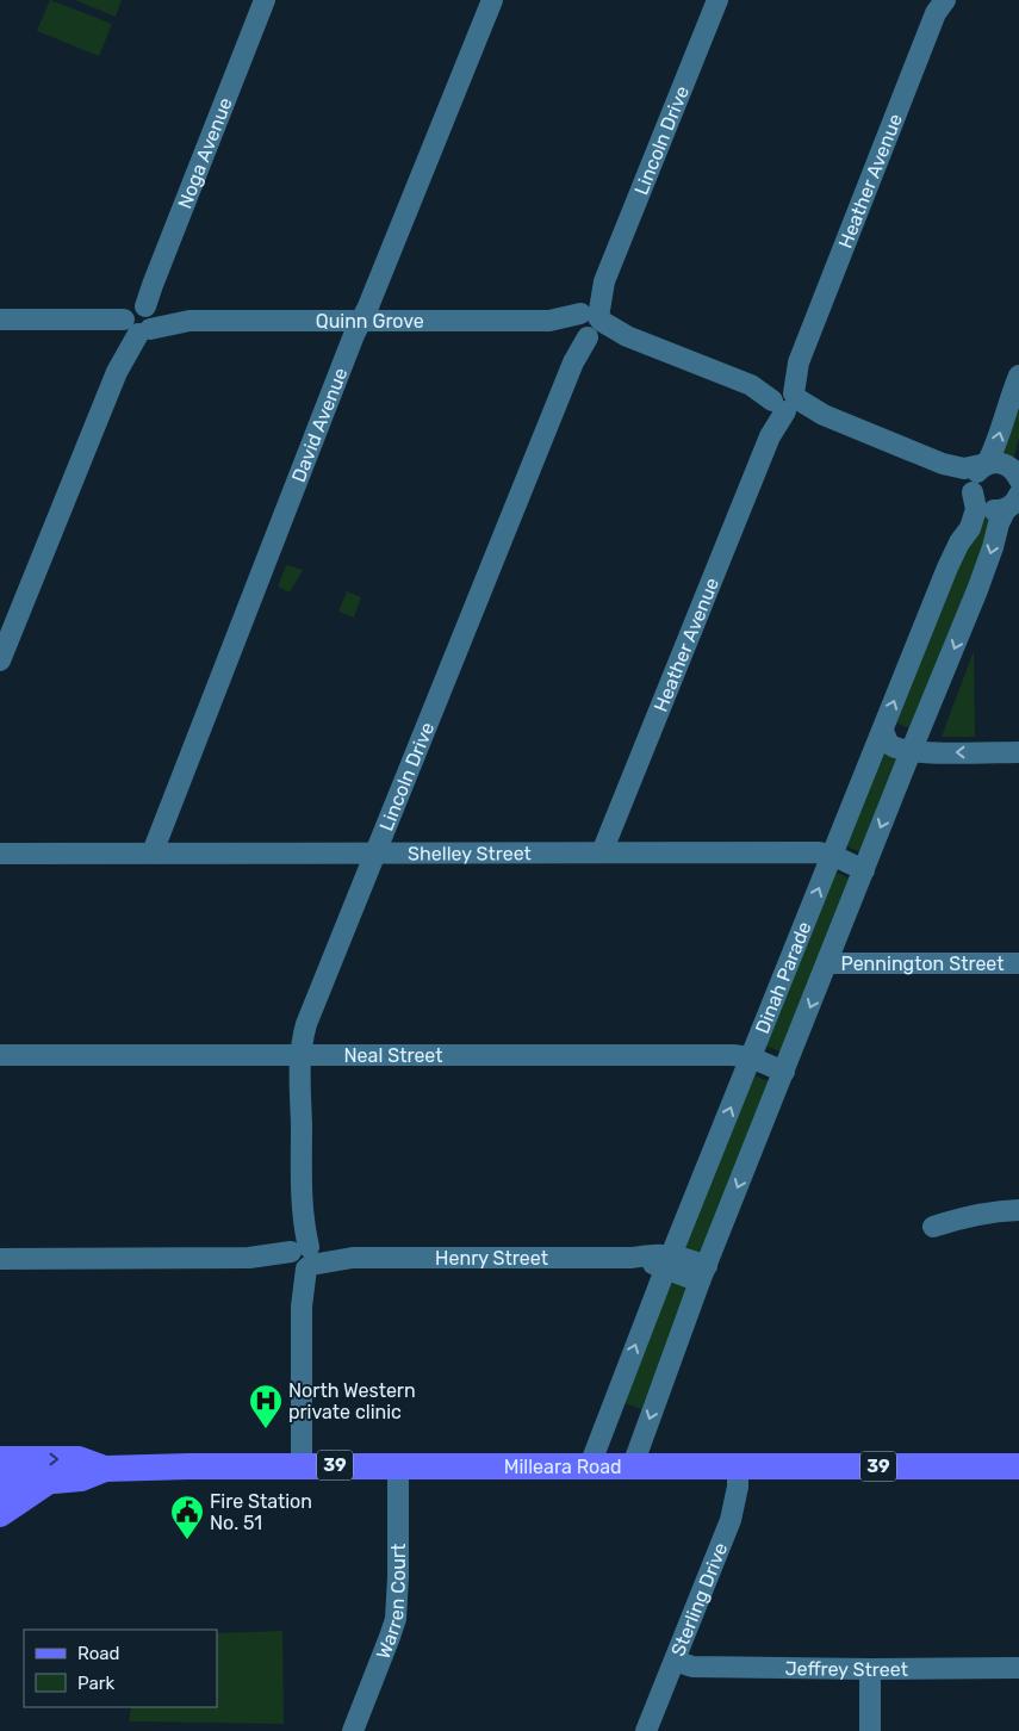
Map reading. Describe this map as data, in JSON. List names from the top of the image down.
{
  "streets": {
    "main road": ["39", "Milleara Road"],
    "street": [
      "Lincoln Drive",
      "Noga Avenue",
      "Heather Avenue",
      "Quinn Grove",
      "David Avenue",
      "Shelley Street",
      "Pennington Street",
      "Dinah Parade",
      "Neal Street",
      "Henry Street",
      "Sterling Drive",
      "Warren Court",
      "Jeffrey Street"
    ]
  },
  "crossings": [
    ["Lincoln Drive", "Quinn Grove"],
    ["Lincoln Drive", "Shelley Street"],
    ["Lincoln Drive", "Neal Street"],
    ["Lincoln Drive", "Henry Street"],
    ["Lincoln Drive", "Milleara Road"],
    ["Noga Avenue", "Quinn Grove"],
    ["Heather Avenue", "Quinn Grove"],
    ["Heather Avenue", "Shelley Street"],
    ["Quinn Grove", "David Avenue"],
    ["Quinn Grove", "Dinah Parade"],
    ["David Avenue", "Shelley Street"],
    ["Shelley Street", "Dinah Parade"],
    ["Pennington Street", "Dinah Parade"],
    ["Dinah Parade", "Neal Street"],
    ["Dinah Parade", "Henry Street"],
    ["Dinah Parade", "Milleara Road"],
    ["39", "Milleara Road"],
    ["Milleara Road", "Sterling Drive"],
    ["Milleara Road", "Warren Court"],
    ["Sterling Drive", "Jeffrey Street"]
  ],
  "places": {
    "hospital": ["North Western private clinic"],
    "public building": ["Fire Station No. 51"]
  },
  "legend": ["Road", "Park"]
}
